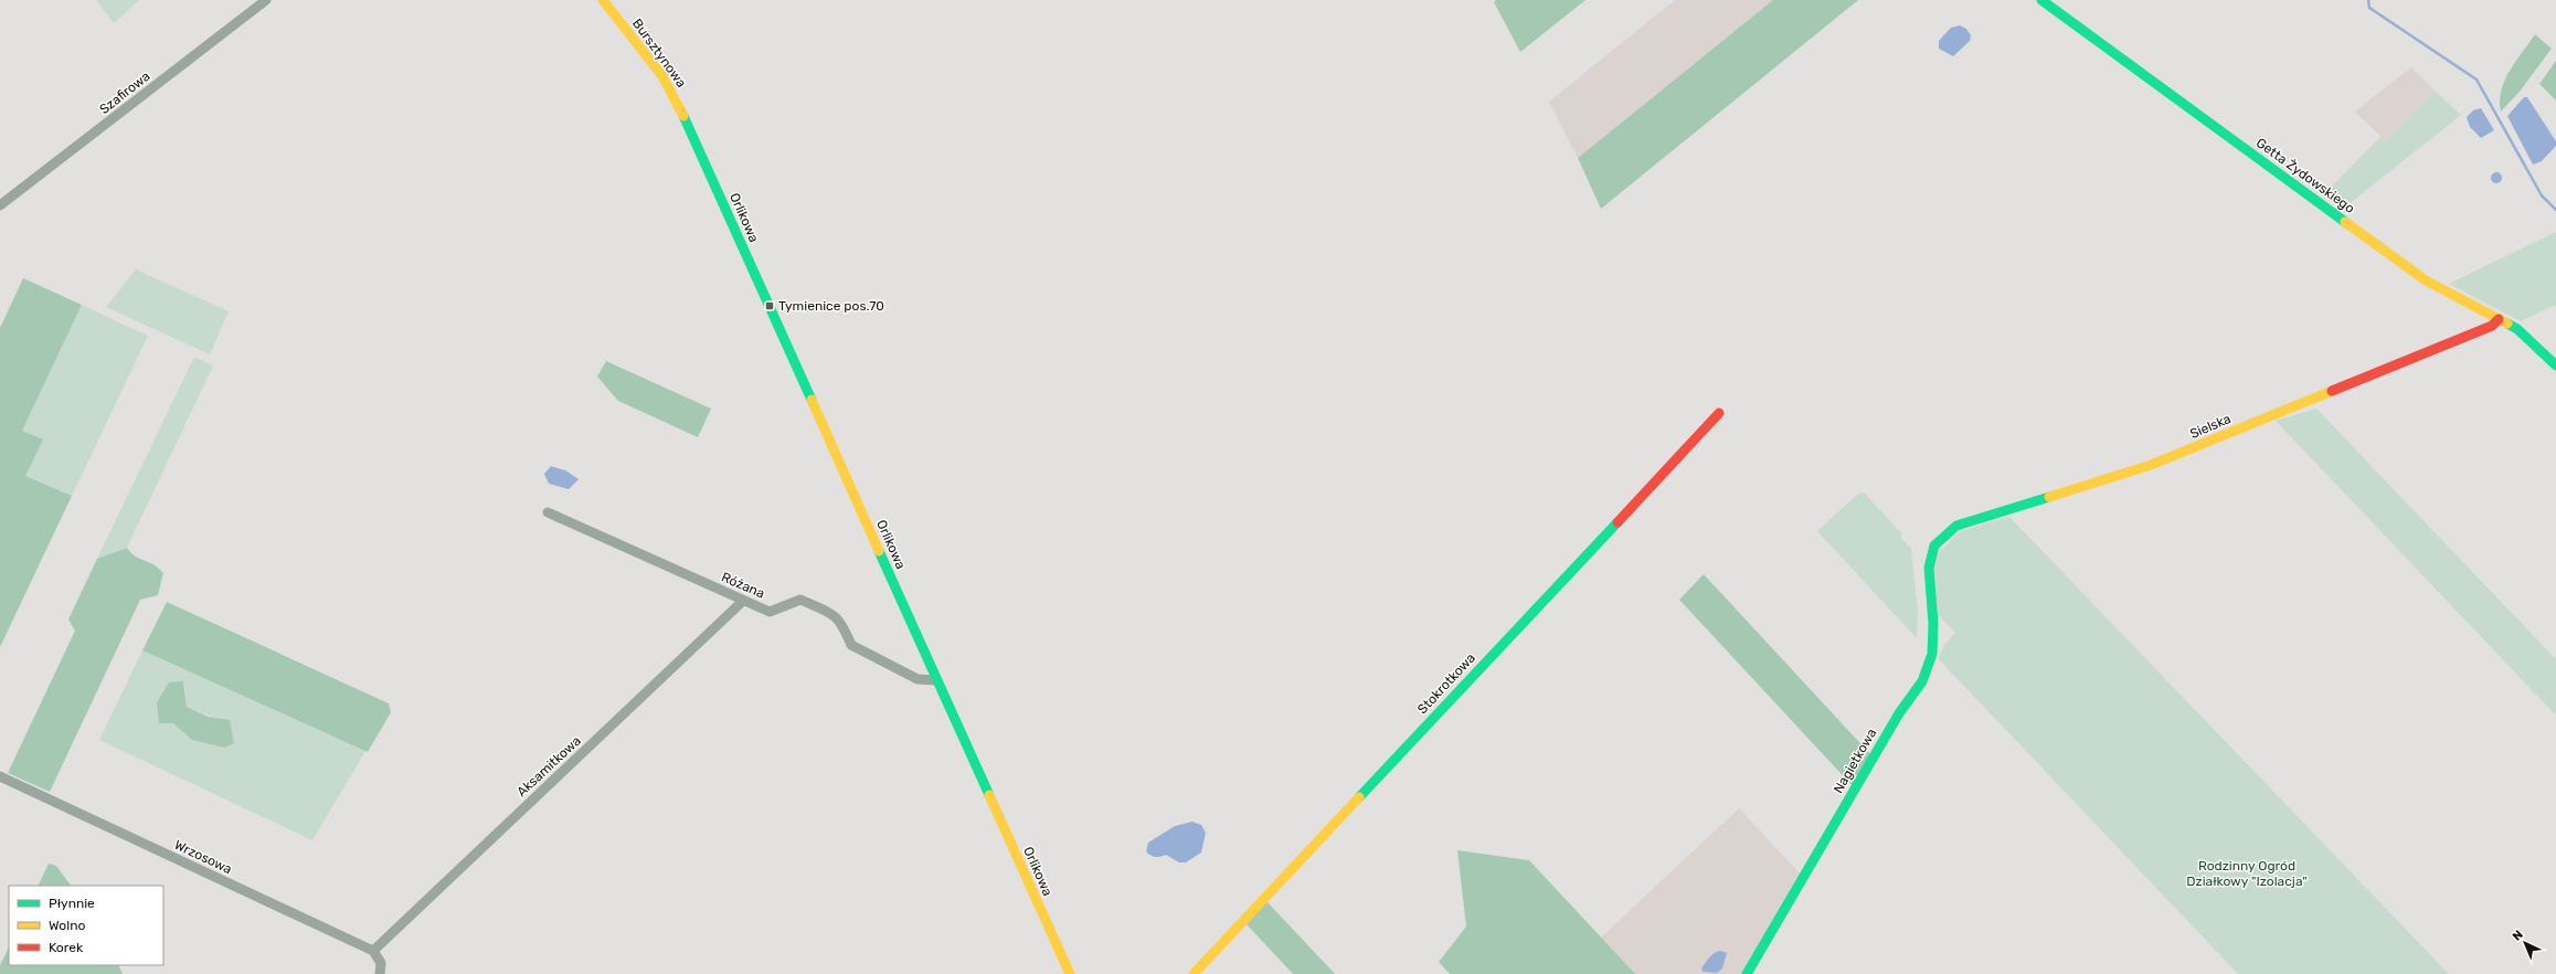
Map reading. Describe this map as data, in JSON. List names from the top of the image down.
{
  "streets": {
    "street": [
      "Bursztynowa",
      "Szafirowa",
      "Getta Żydowskiego",
      "Orlikowa",
      "Sielska",
      "Różana",
      "Stokrotkowa",
      "Nagietkowa",
      "Aksamitkowa",
      "Wrzosowa"
    ]
  },
  "crossings": [
    ["Bursztynowa", "Orlikowa"],
    ["Getta Żydowskiego", "Sielska"],
    ["Orlikowa", "Różana"],
    ["Sielska", "Nagietkowa"],
    ["Różana", "Aksamitkowa"],
    ["Aksamitkowa", "Wrzosowa"]
  ],
  "parks": ["Rodzinny Ogród Działkowy \"Izolacja\""],
  "places": {
    "transit": ["Tymienice pos.70"]
  },
  "legend": ["Płynnie", "Wolno", "Korek"],
  "north": "top left"
}
